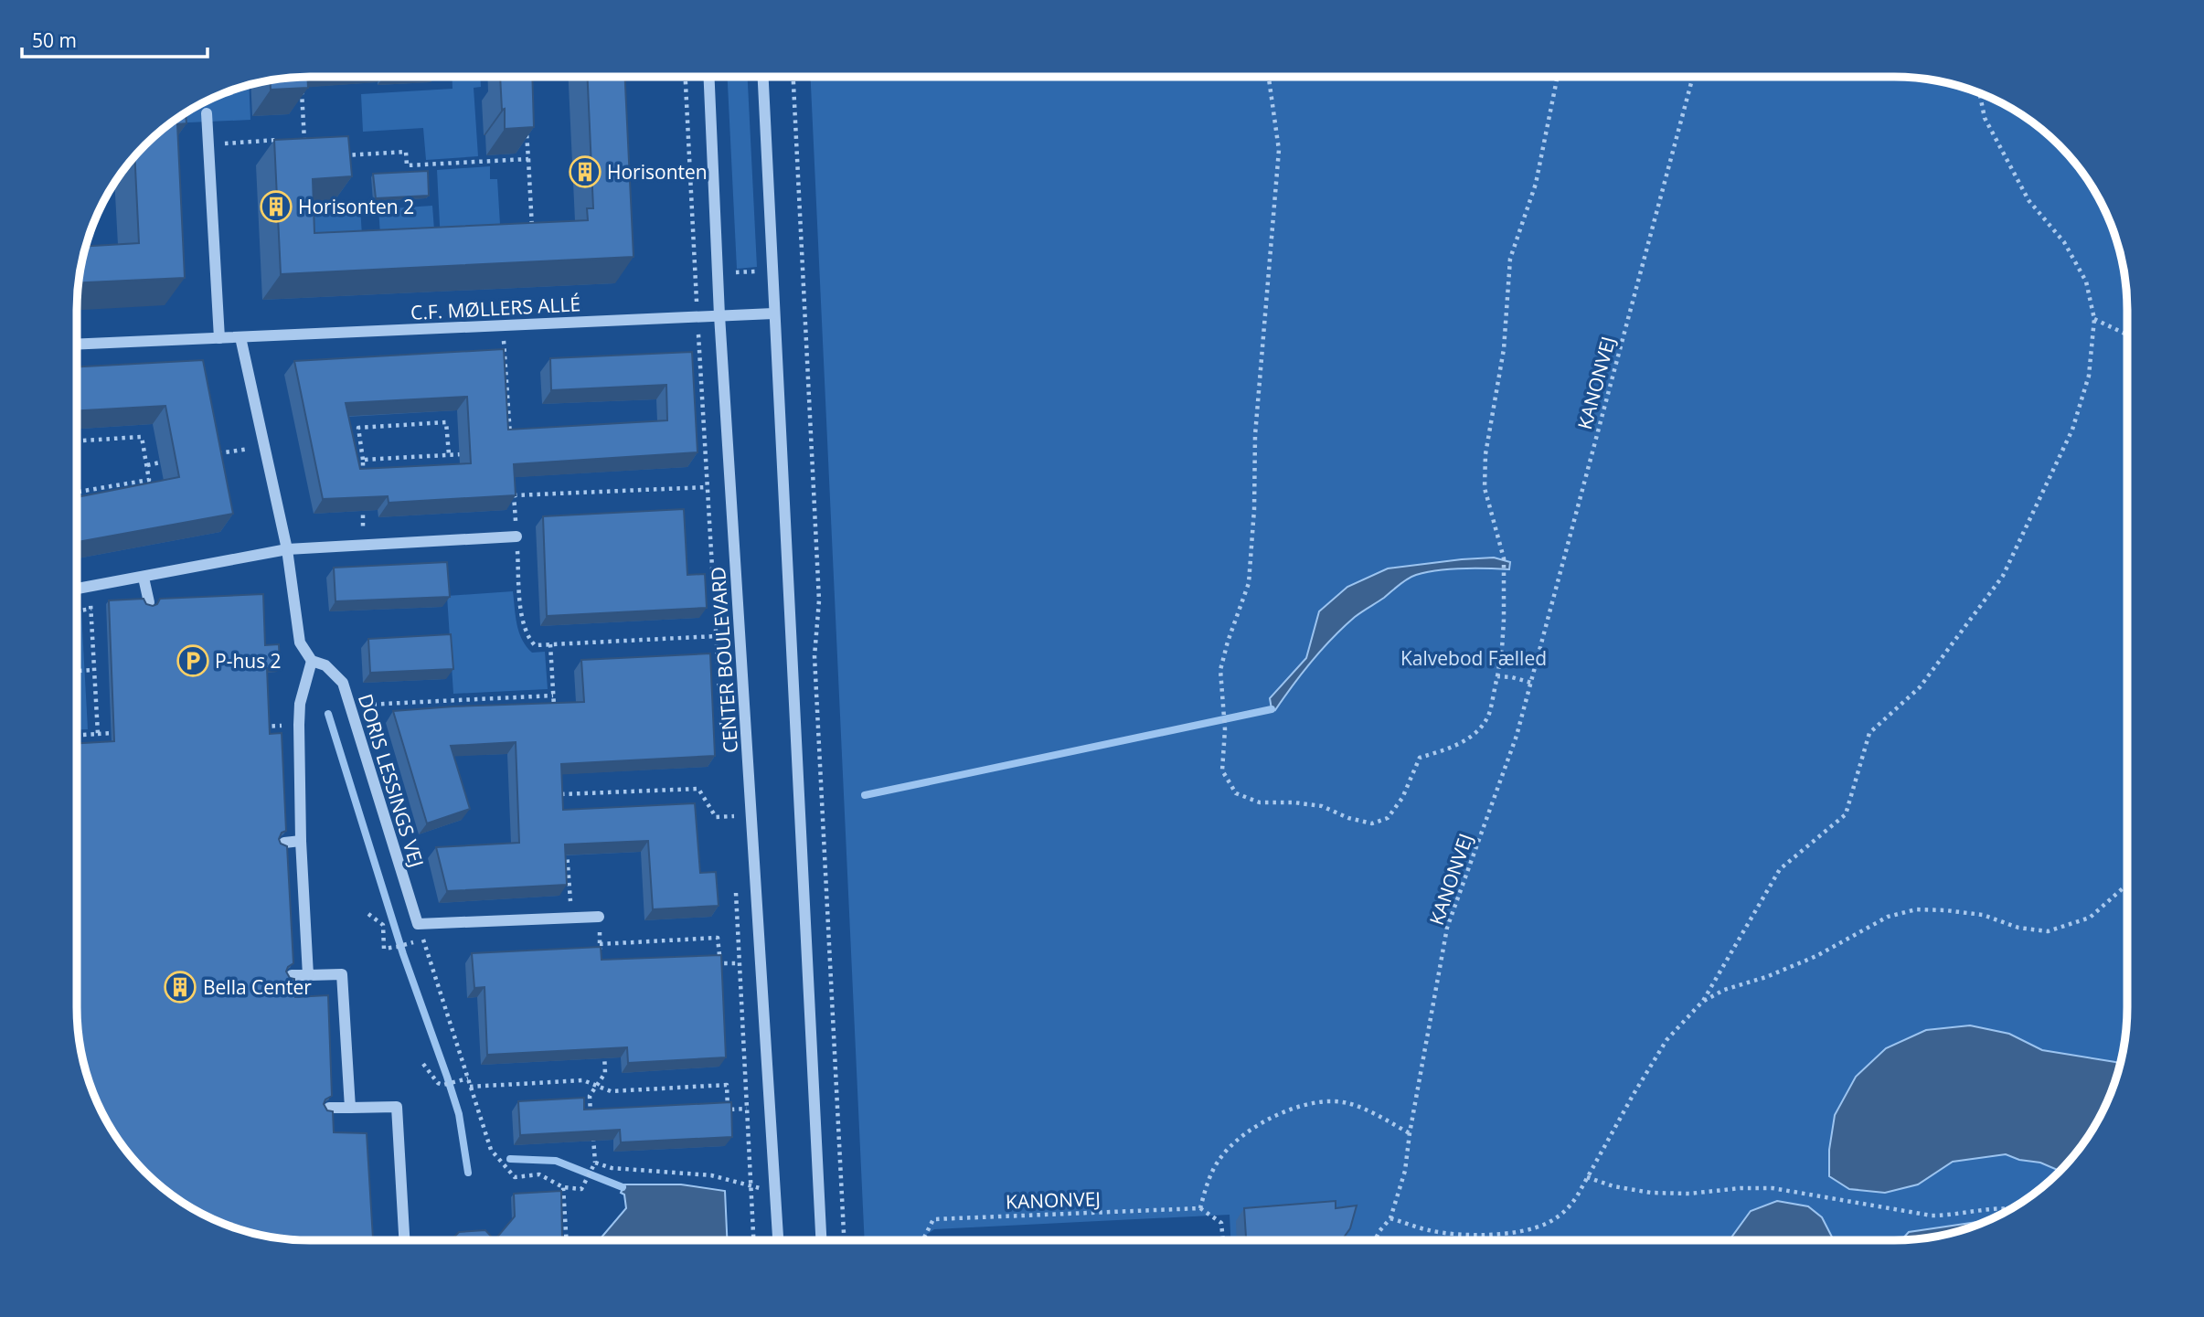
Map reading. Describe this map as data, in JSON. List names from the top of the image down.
{
  "streets": {
    "street": ["C.F. MØLLERS ALLÉ", "CENTER BOULEVARD", "DORIS LESSINGS VEJ"],
    "path": ["KANONVEJ"]
  },
  "crossings": [
    ["C.F. MØLLERS ALLÉ", "CENTER BOULEVARD"]
  ],
  "parks": ["Kalvebod Fælled"],
  "places": {
    "building": ["Horisonten", "Horisonten 2", "Bella Center"],
    "parking": ["P-hus 2"]
  },
  "scale_bar": "50 m"
}
